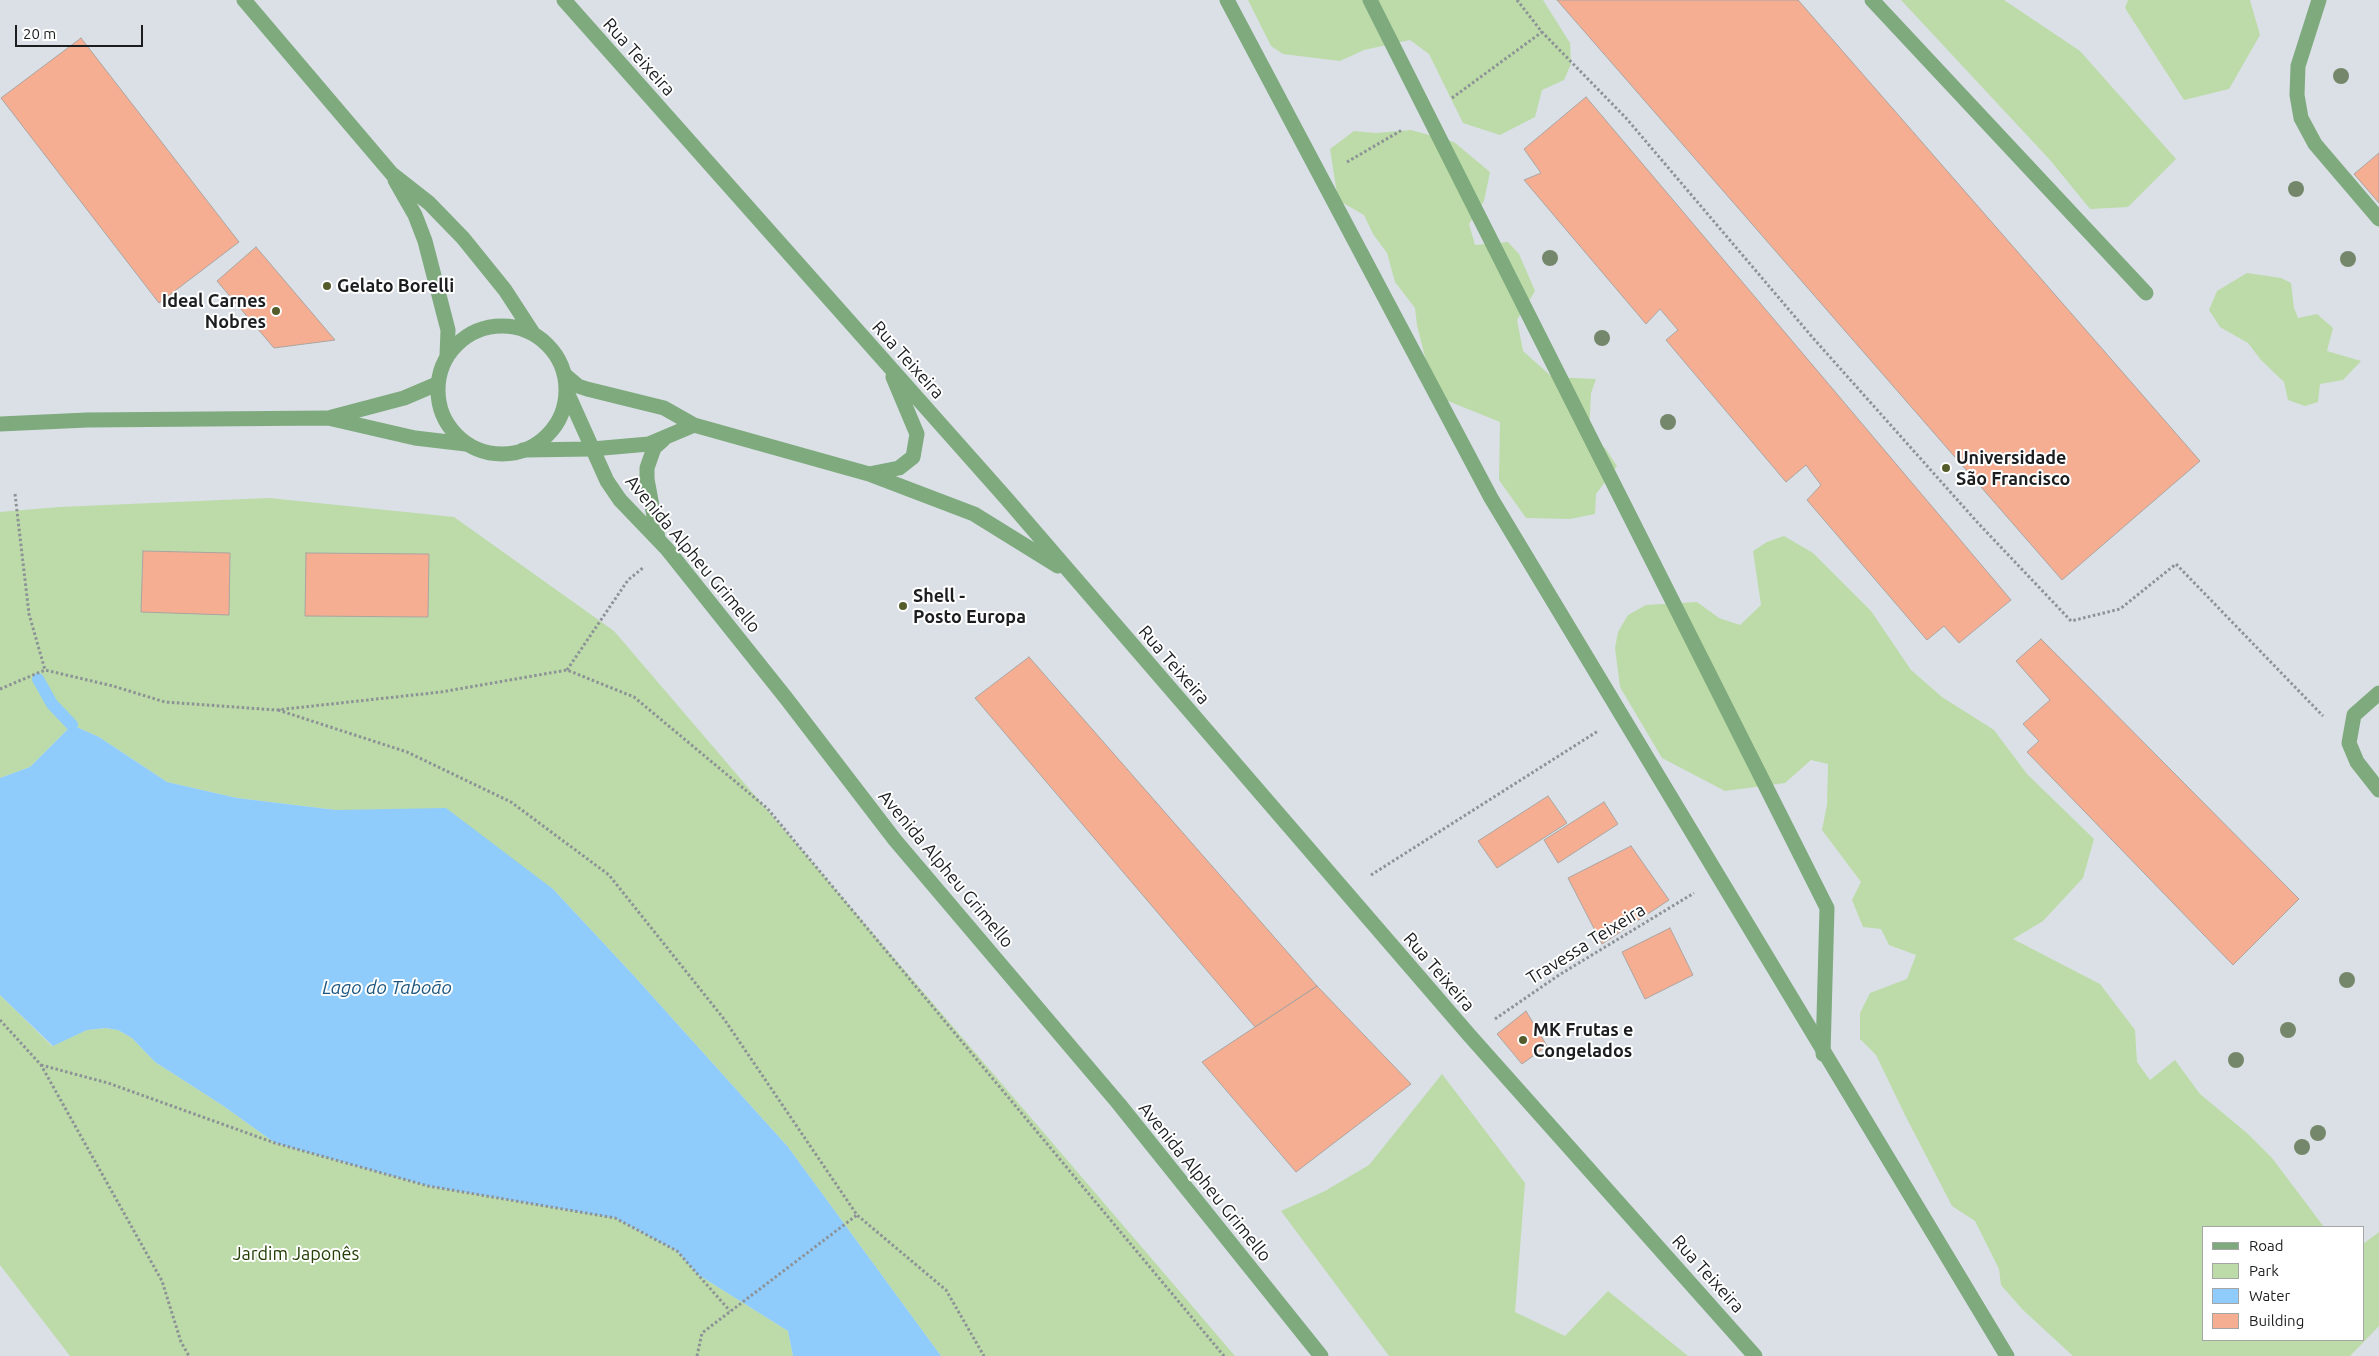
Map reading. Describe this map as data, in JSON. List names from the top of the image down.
{
  "streets": {
    "street": ["Rua Teixeira", "Avenida Alpheu Grimello"],
    "path": ["Travessa Teixeira"]
  },
  "crossings": [
    ["Rua Teixeira", "Travessa Teixeira"]
  ],
  "water": ["Lago do Taboão"],
  "parks": ["Jardim Japonês"],
  "places": [
    "Gelato Borelli",
    "Ideal Carnes Nobres",
    "Universidade São Francisco",
    "Shell - Posto Europa",
    "MK Frutas e Congelados"
  ],
  "legend": [
    "Road",
    "Park",
    "Water",
    "Building"
  ],
  "scale_bar": "20 m"
}
